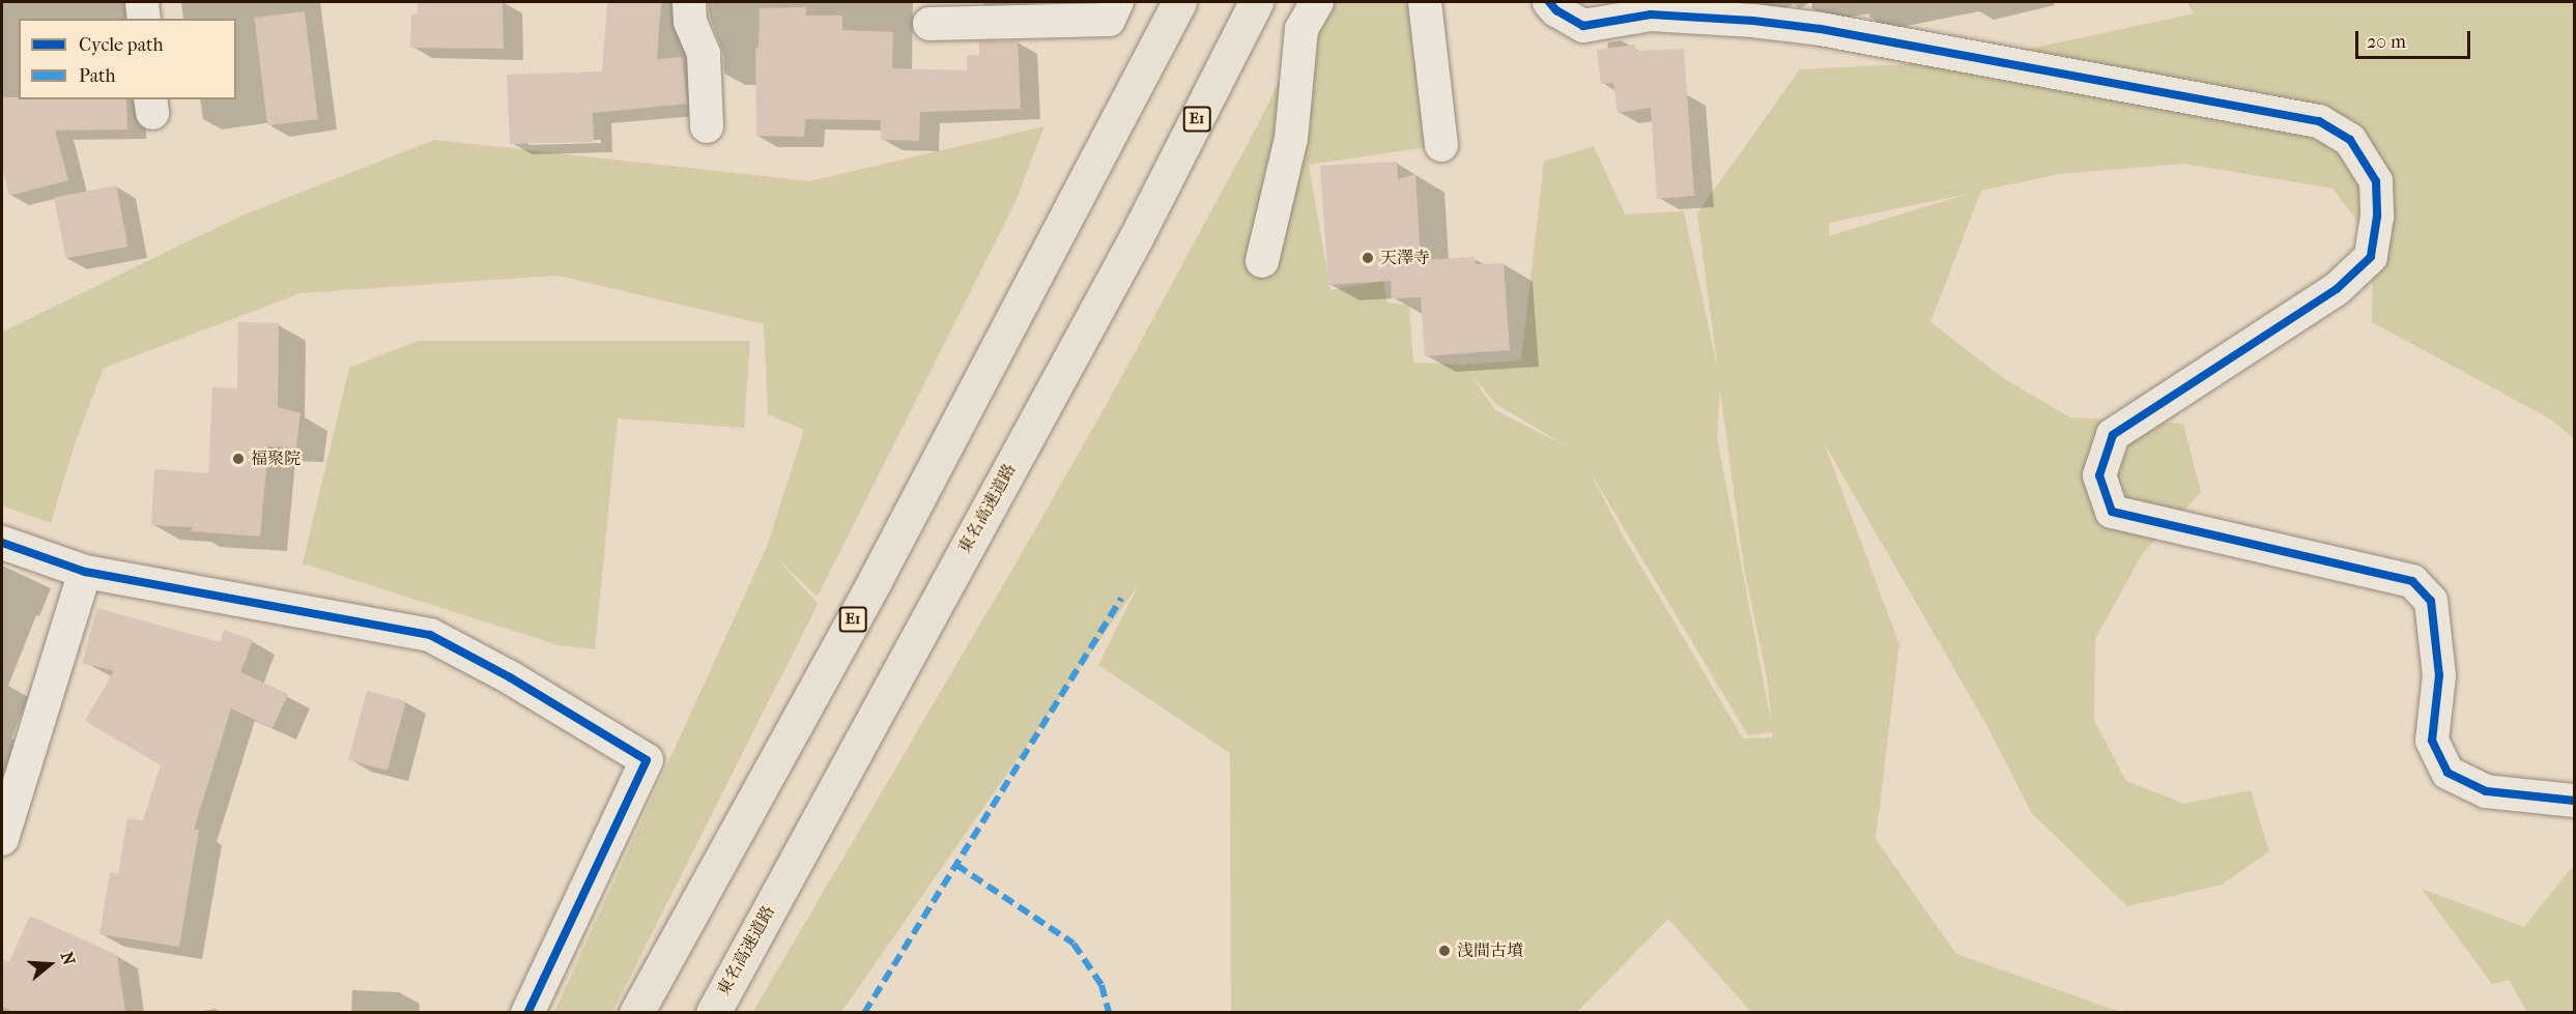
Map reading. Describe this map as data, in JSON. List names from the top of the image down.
{
  "streets": {
    "highway": ["E1", "東名高速道路"]
  },
  "places": ["天澤寺", "福聚院", "浅間古墳"],
  "legend": ["Cycle path", "Path"],
  "scale_bar": "20 m",
  "north": "right"
}
